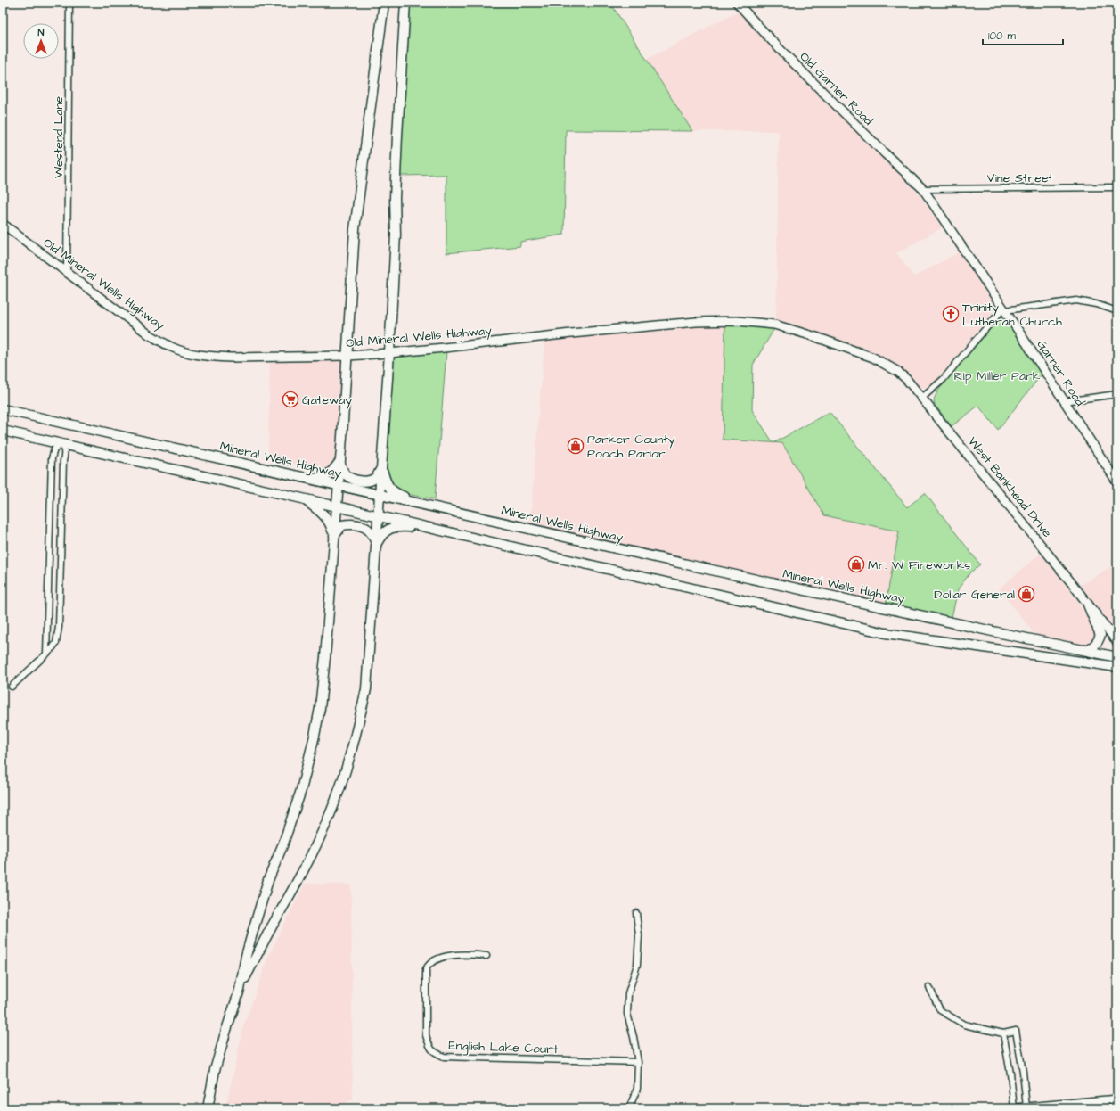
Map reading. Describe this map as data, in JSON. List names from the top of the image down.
{
  "streets": {
    "main road": ["Mineral Wells Highway"],
    "street": [
      "Old Garner Road",
      "Westend Lane",
      "Vine Street",
      "Old Mineral Wells Highway",
      "Garner Road",
      "West Bankhead Drive",
      "English Lake Court"
    ]
  },
  "crossings": [
    ["Old Garner Road", "Vine Street"],
    ["Old Garner Road", "Garner Road"],
    ["Westend Lane", "Old Mineral Wells Highway"],
    ["Vine Street", "Garner Road"],
    ["Old Mineral Wells Highway", "West Bankhead Drive"]
  ],
  "parks": ["Rip Miller Park"],
  "places": {
    "church": ["Trinity Lutheran Church"],
    "supermarket": ["Gateway"],
    "shop": ["Parker County Pooch Parlor", "Mr. W Fireworks", "Dollar General"]
  },
  "scale_bar": "100 m",
  "north": "top"
}
